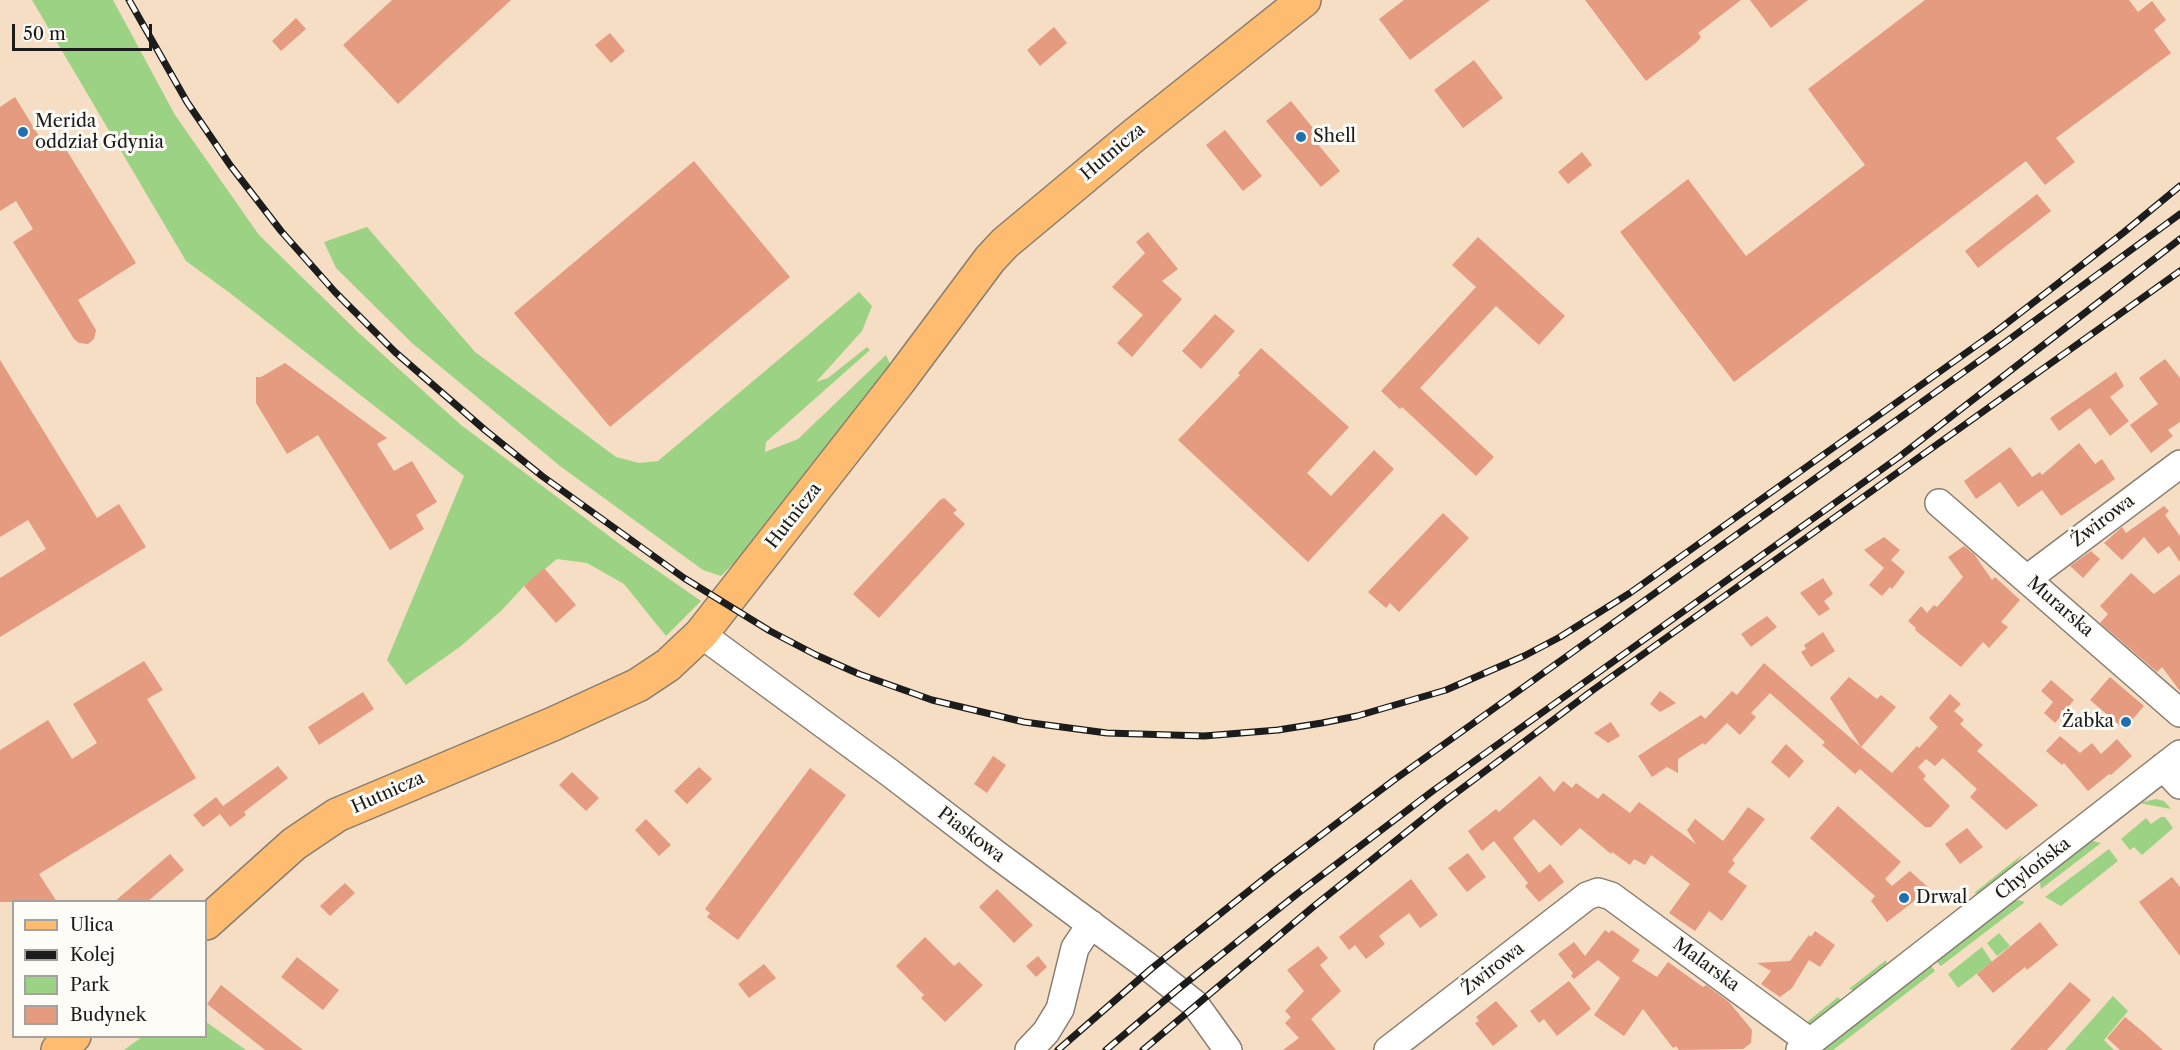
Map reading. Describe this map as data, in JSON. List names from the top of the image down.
{
  "streets": {
    "main road": ["Hutnicza"],
    "street": [
      "Żwirowa",
      "Murarska",
      "Piaskowa",
      "Chylońska",
      "Malarska"
    ]
  },
  "crossings": [
    ["Hutnicza", "Piaskowa"],
    ["Żwirowa", "Murarska"],
    ["Żwirowa", "Malarska"],
    ["Chylońska", "Malarska"]
  ],
  "places": [
    "Merida oddział Gdynia",
    "Shell",
    "Żabka",
    "Drwal"
  ],
  "legend": [
    "Ulica",
    "Kolej",
    "Park",
    "Budynek"
  ],
  "scale_bar": "50 m"
}
